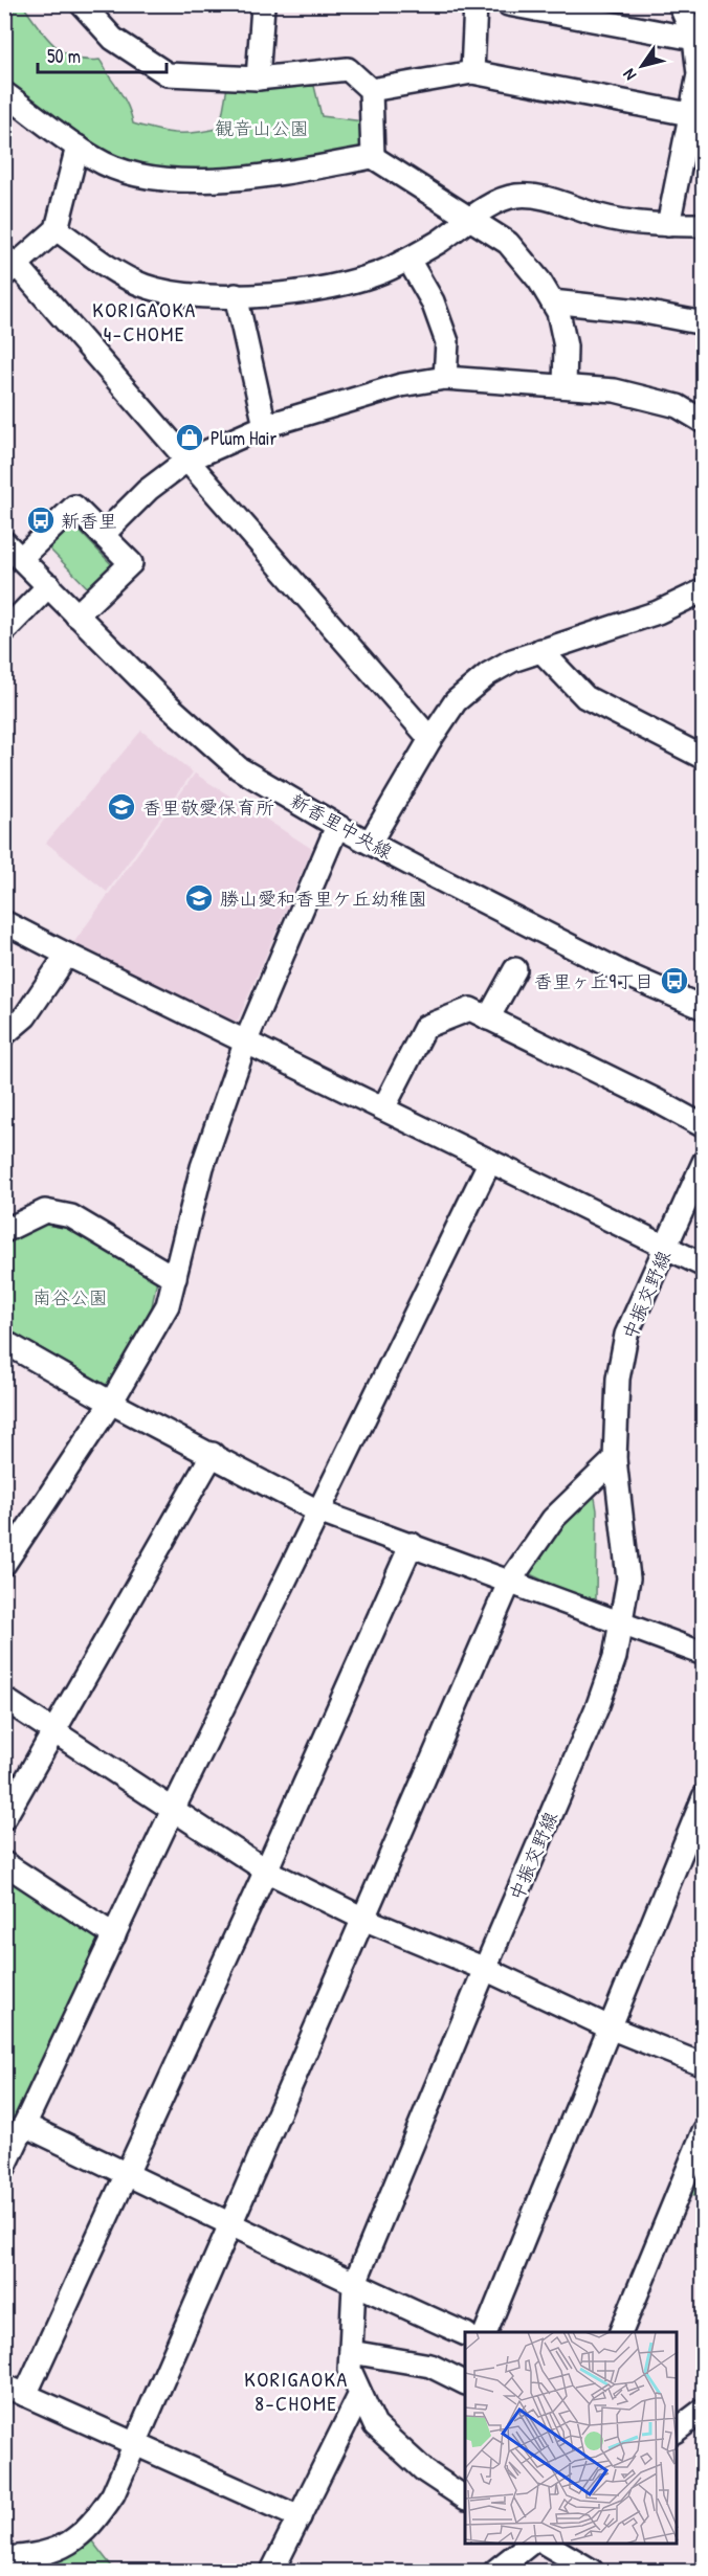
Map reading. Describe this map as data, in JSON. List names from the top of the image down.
{
  "streets": {
    "street": ["新香里中央線", "中振交野線"]
  },
  "districts": ["KORIGAOKA 4-CHOME", "KORIGAOKA 8-CHOME"],
  "parks": ["観音山公園", "南谷公園"],
  "places": {
    "shop": ["Plum Hair"],
    "bus stop": ["新香里", "香里ヶ丘9丁目"],
    "school or university": ["香里敬愛保育所", "勝山愛和香里ケ丘幼稚園"]
  },
  "scale_bar": "50 m",
  "north": "bottom left"
}
